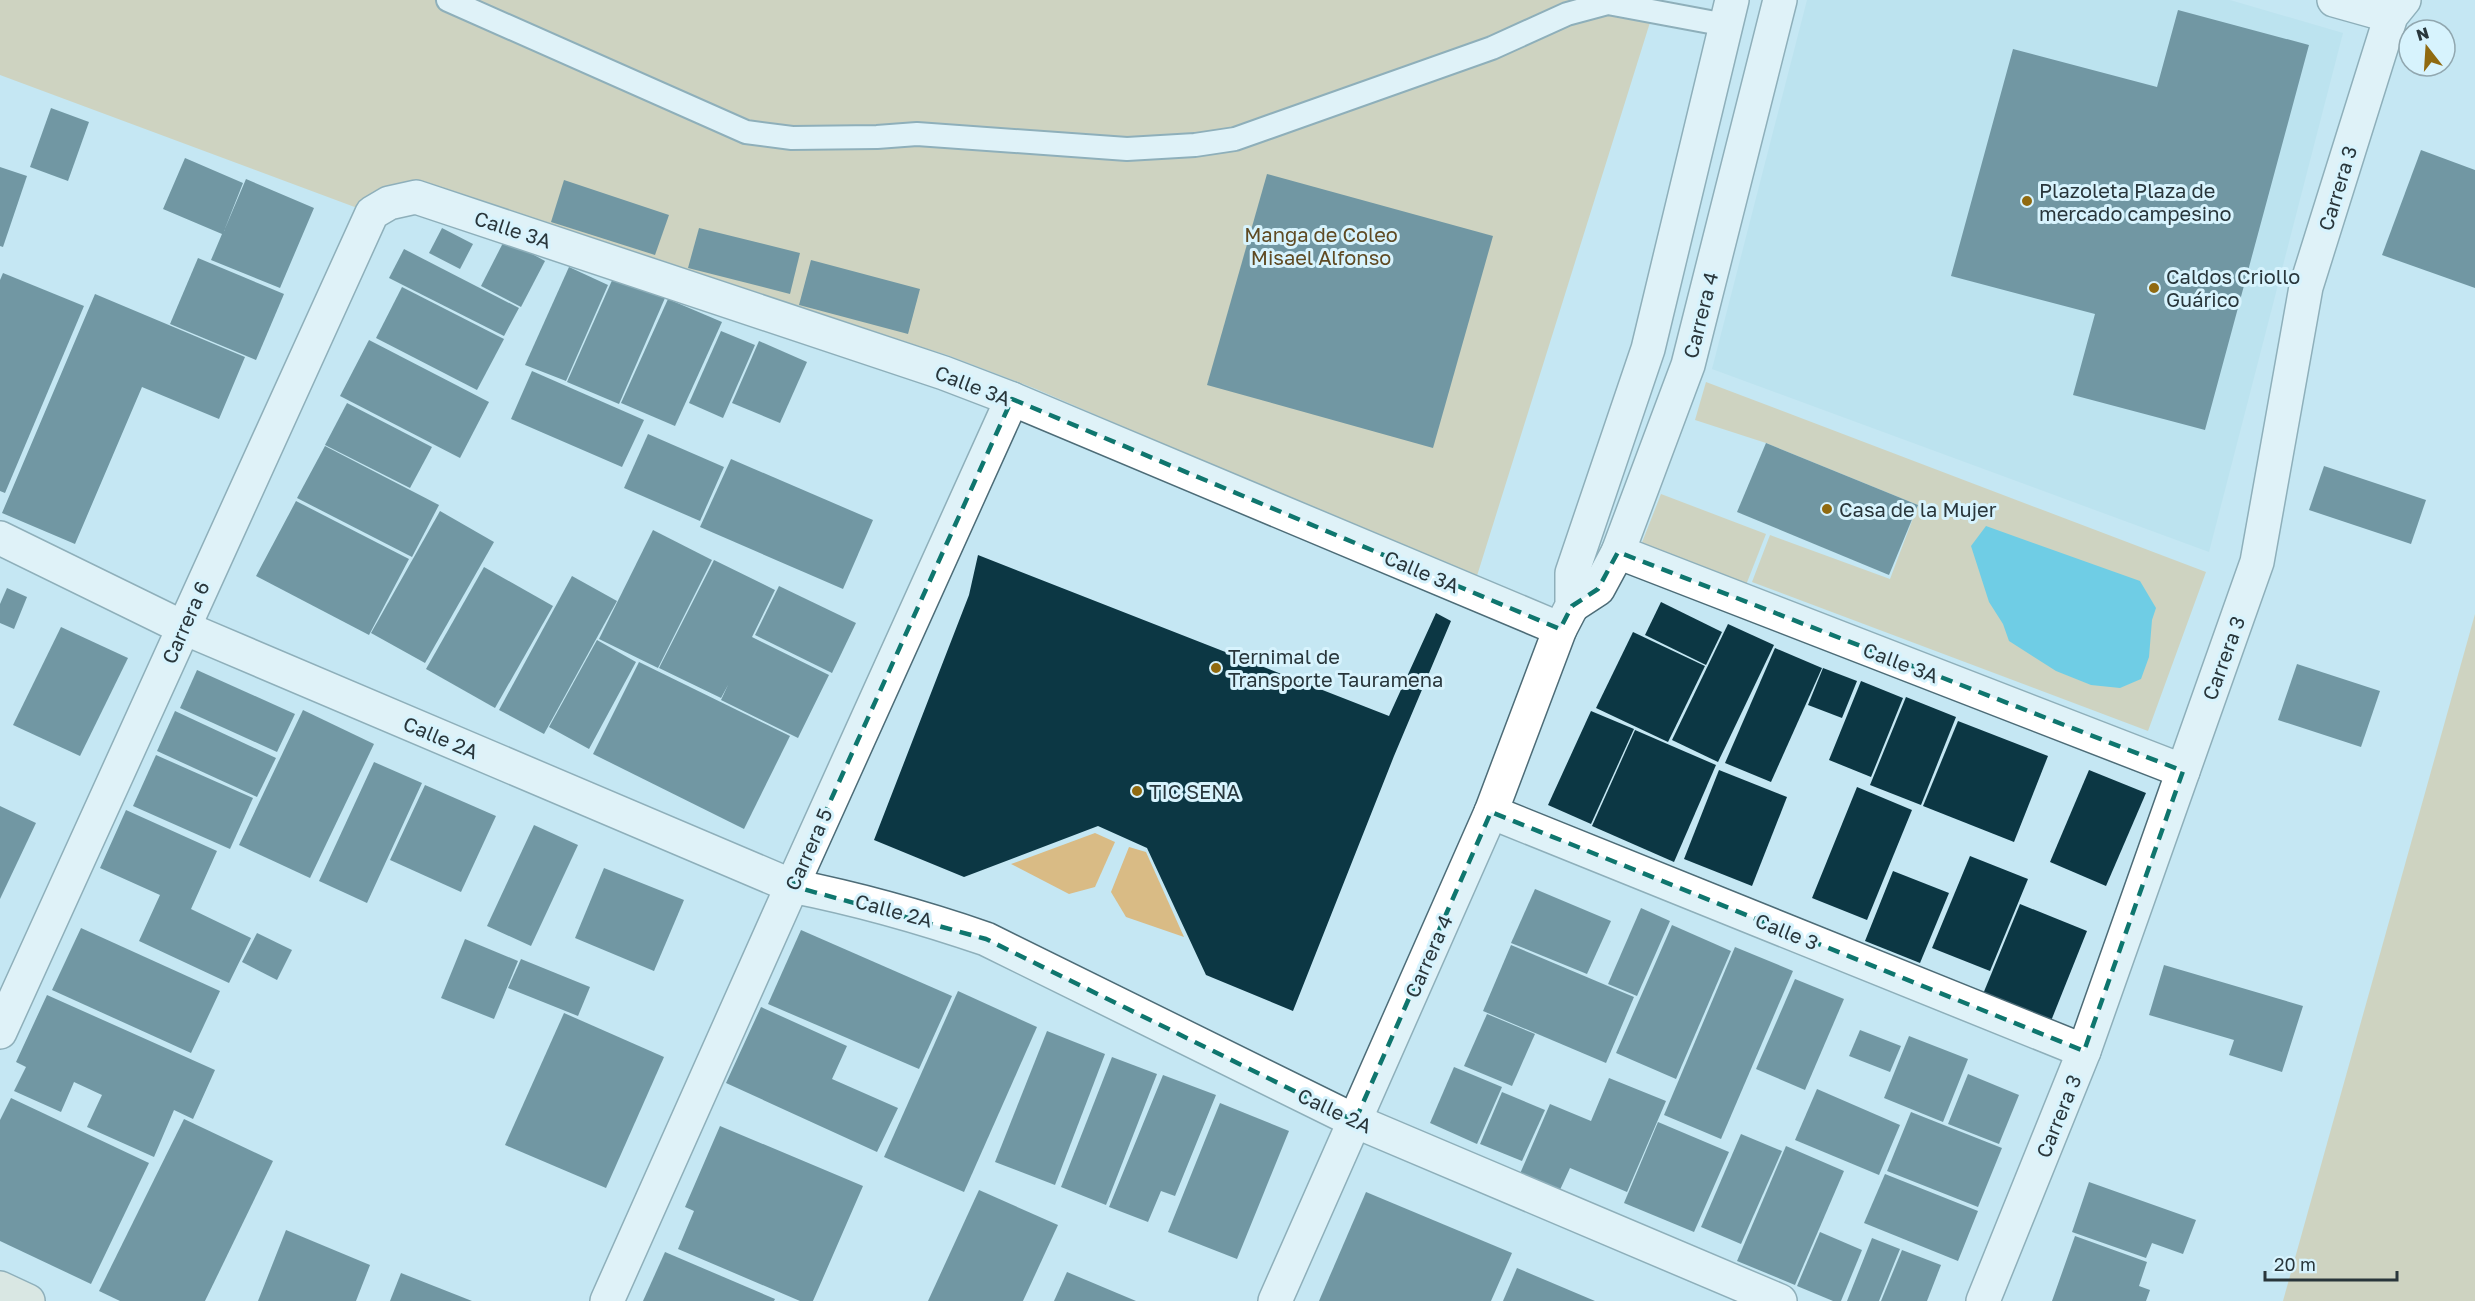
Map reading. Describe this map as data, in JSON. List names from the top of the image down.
{
  "streets": {
    "street": [
      "Carrera 3",
      "Calle 3A",
      "Carrera 4",
      "Carrera 6",
      "Calle 2A",
      "Carrera 5",
      "Calle 3"
    ]
  },
  "crossings": [
    ["Carrera 3", "Calle 3A"],
    ["Carrera 3", "Calle 3"],
    ["Calle 3A", "Carrera 4"],
    ["Calle 3A", "Carrera 6"],
    ["Calle 3A", "Carrera 5"],
    ["Carrera 4", "Calle 2A"],
    ["Carrera 4", "Calle 3"],
    ["Carrera 6", "Calle 2A"],
    ["Calle 2A", "Carrera 5"]
  ],
  "parks": ["Manga de Coleo Misael Alfonso"],
  "places": [
    "Plazoleta Plaza de mercado campesino",
    "Caldos Criollo Guárico",
    "Casa de la Mujer",
    "Ternimal de Transporte Tauramena",
    "TIC SENA"
  ],
  "scale_bar": "20 m",
  "north": "top"
}
